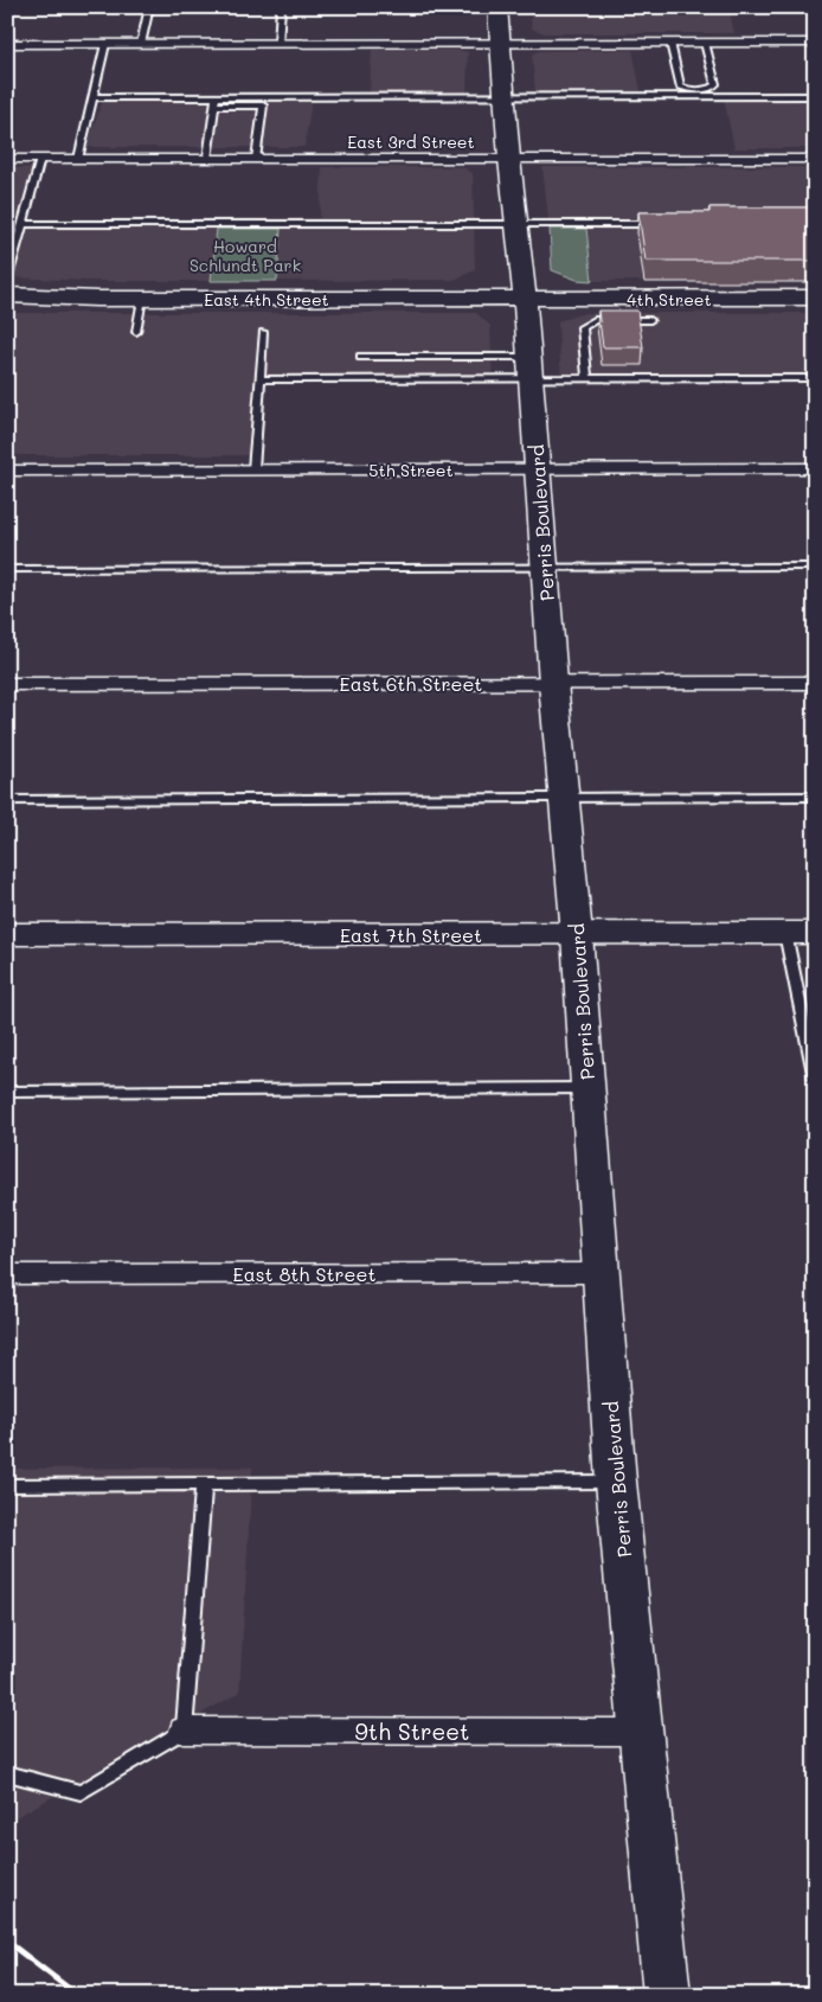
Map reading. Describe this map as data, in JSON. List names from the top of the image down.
{
  "streets": {
    "main road": [
      "East 4th Street",
      "4th Street",
      "Perris Boulevard",
      "East 7th Street"
    ],
    "street": [
      "East 3rd Street",
      "5th Street",
      "East 6th Street",
      "East 8th Street",
      "9th Street"
    ]
  },
  "crossings": [
    ["East 3rd Street", "Perris Boulevard"],
    ["East 4th Street", "4th Street"],
    ["East 4th Street", "Perris Boulevard"],
    ["4th Street", "Perris Boulevard"],
    ["5th Street", "Perris Boulevard"],
    ["Perris Boulevard", "East 6th Street"],
    ["Perris Boulevard", "East 7th Street"],
    ["Perris Boulevard", "East 8th Street"],
    ["Perris Boulevard", "9th Street"]
  ],
  "parks": ["Howard Schlundt Park"]
}
